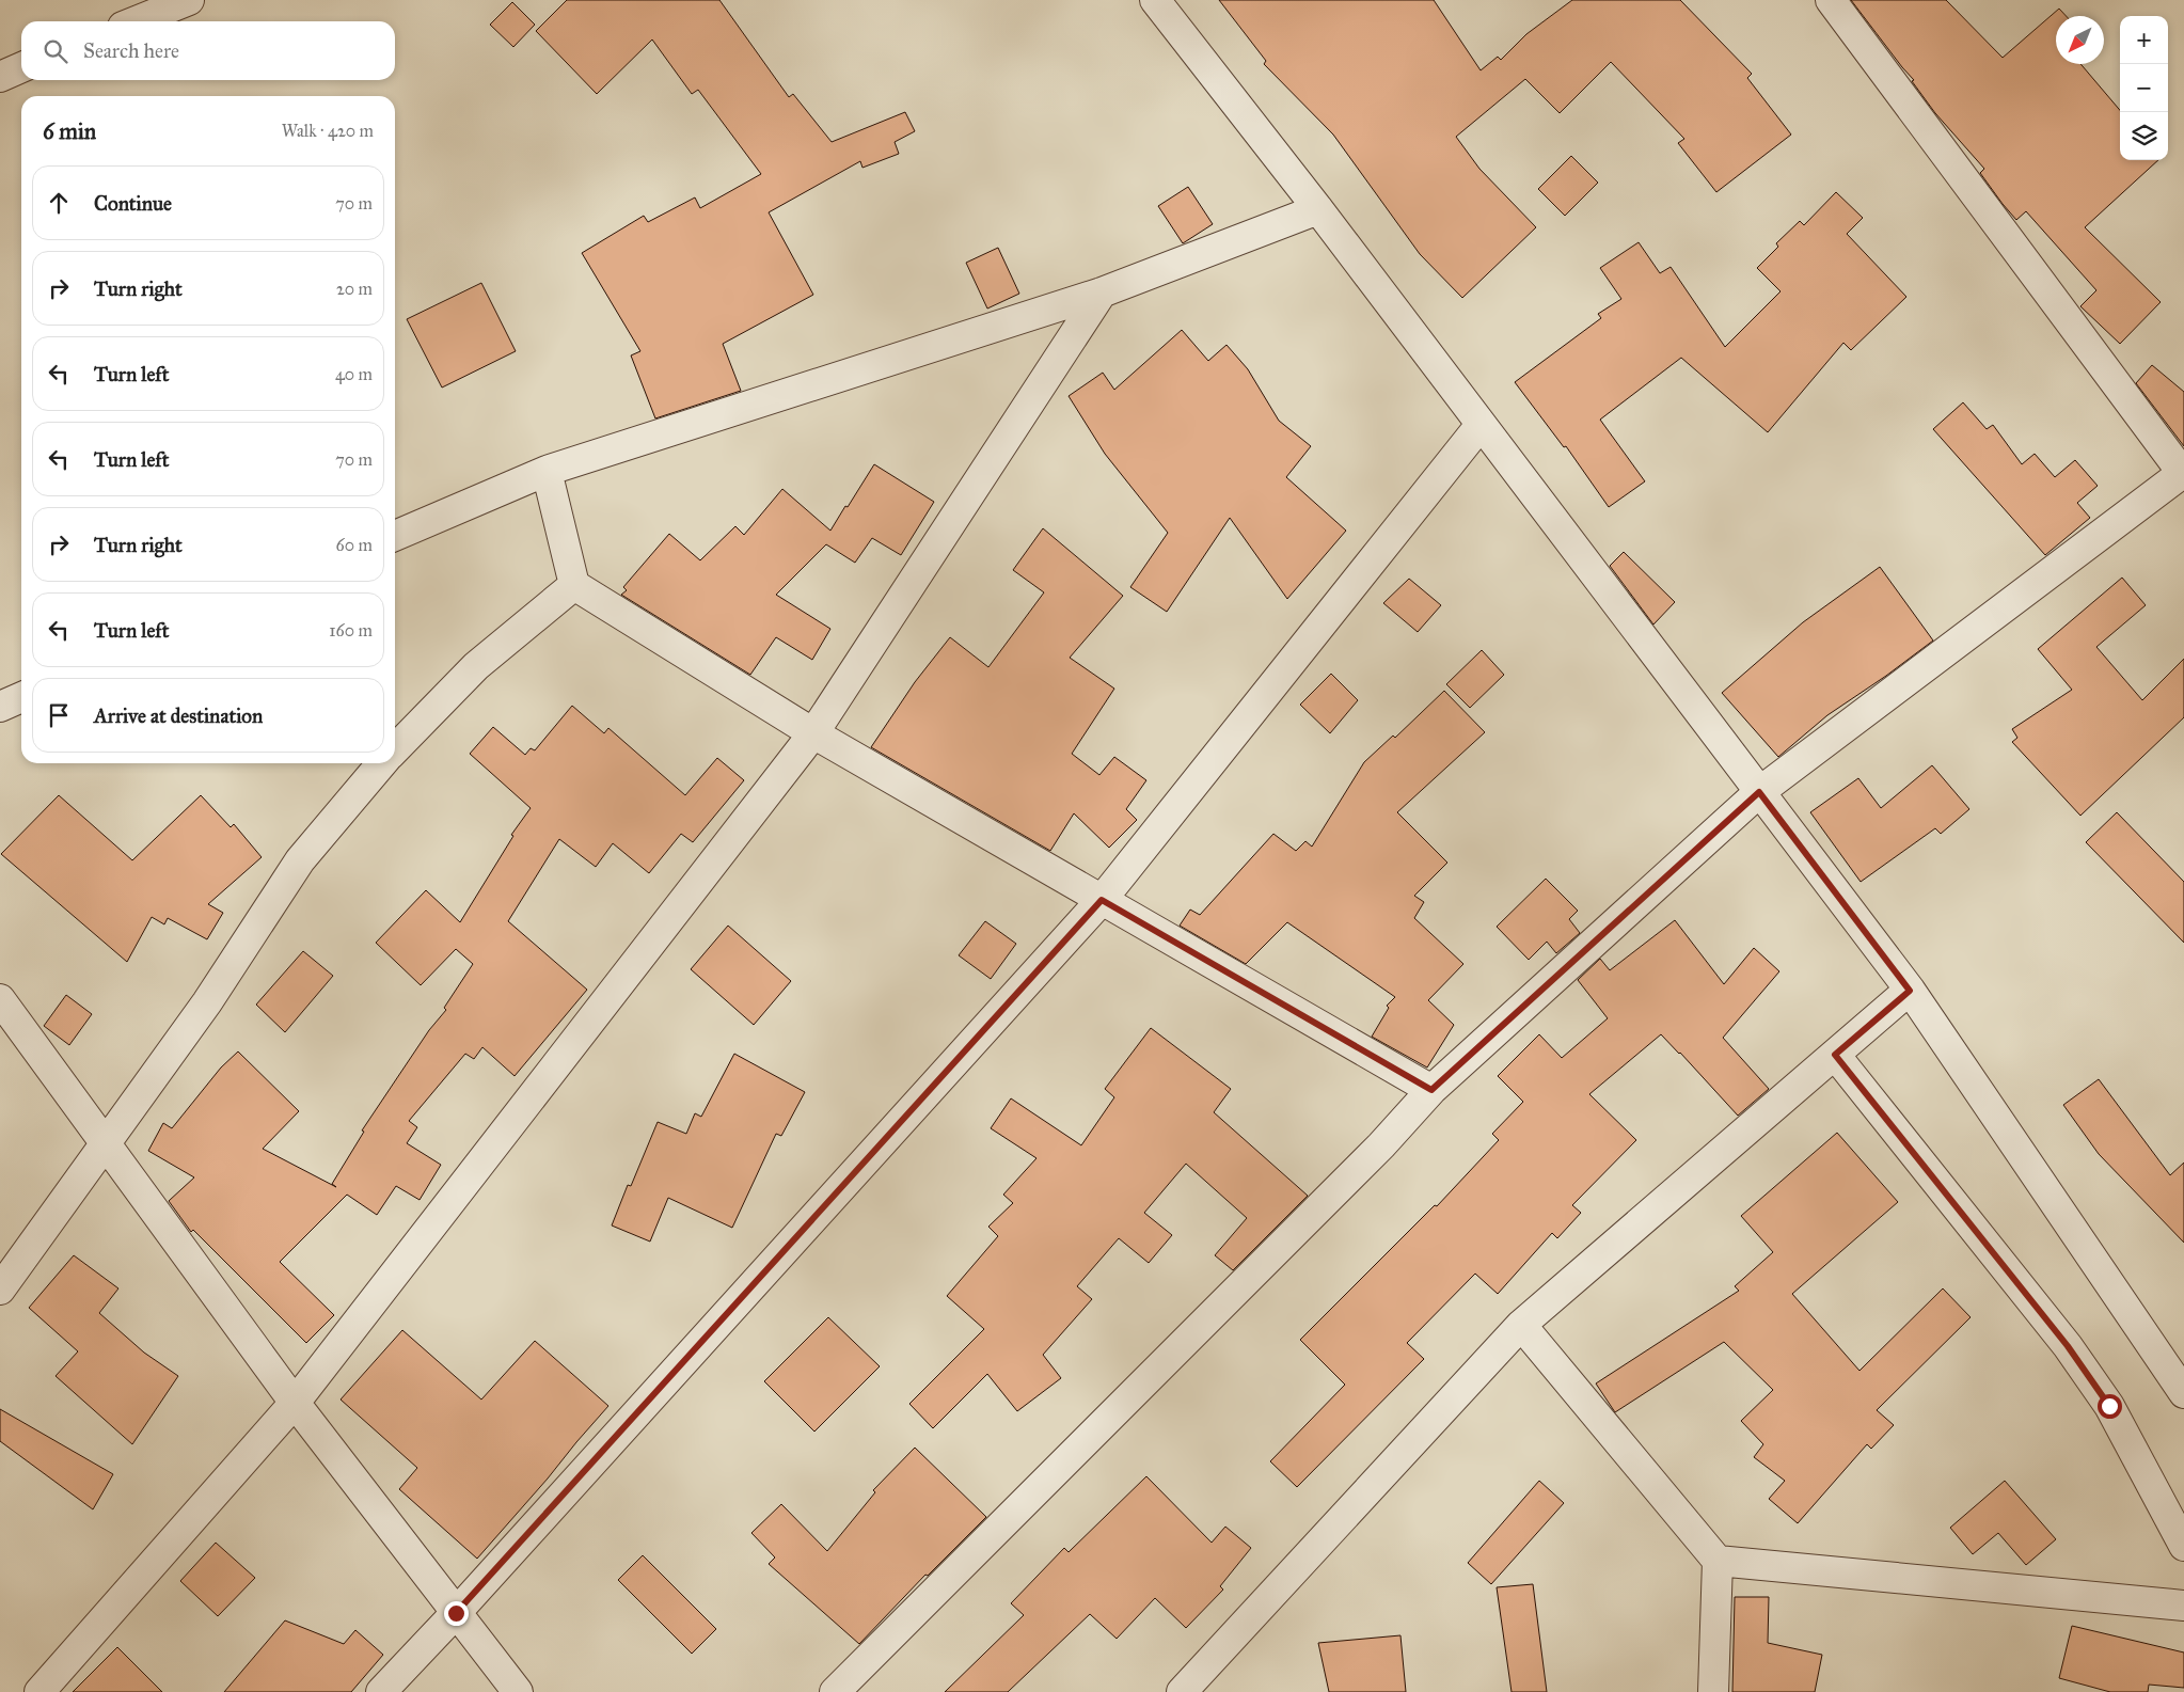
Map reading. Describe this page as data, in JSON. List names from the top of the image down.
{
  "north": "bottom left",
  "page": {
    "map_buttons": ["+", "−"],
    "search": "Search here",
    "heading": ["6 min", "Walk · 420 m"],
    "list": [
      ["Continue", "70 m"],
      ["Turn right", "20 m"],
      ["Turn left", "40 m"],
      ["Turn left", "70 m"],
      ["Turn right", "60 m"],
      ["Turn left", "160 m"],
      "Arrive at destination"
    ]
  }
}
